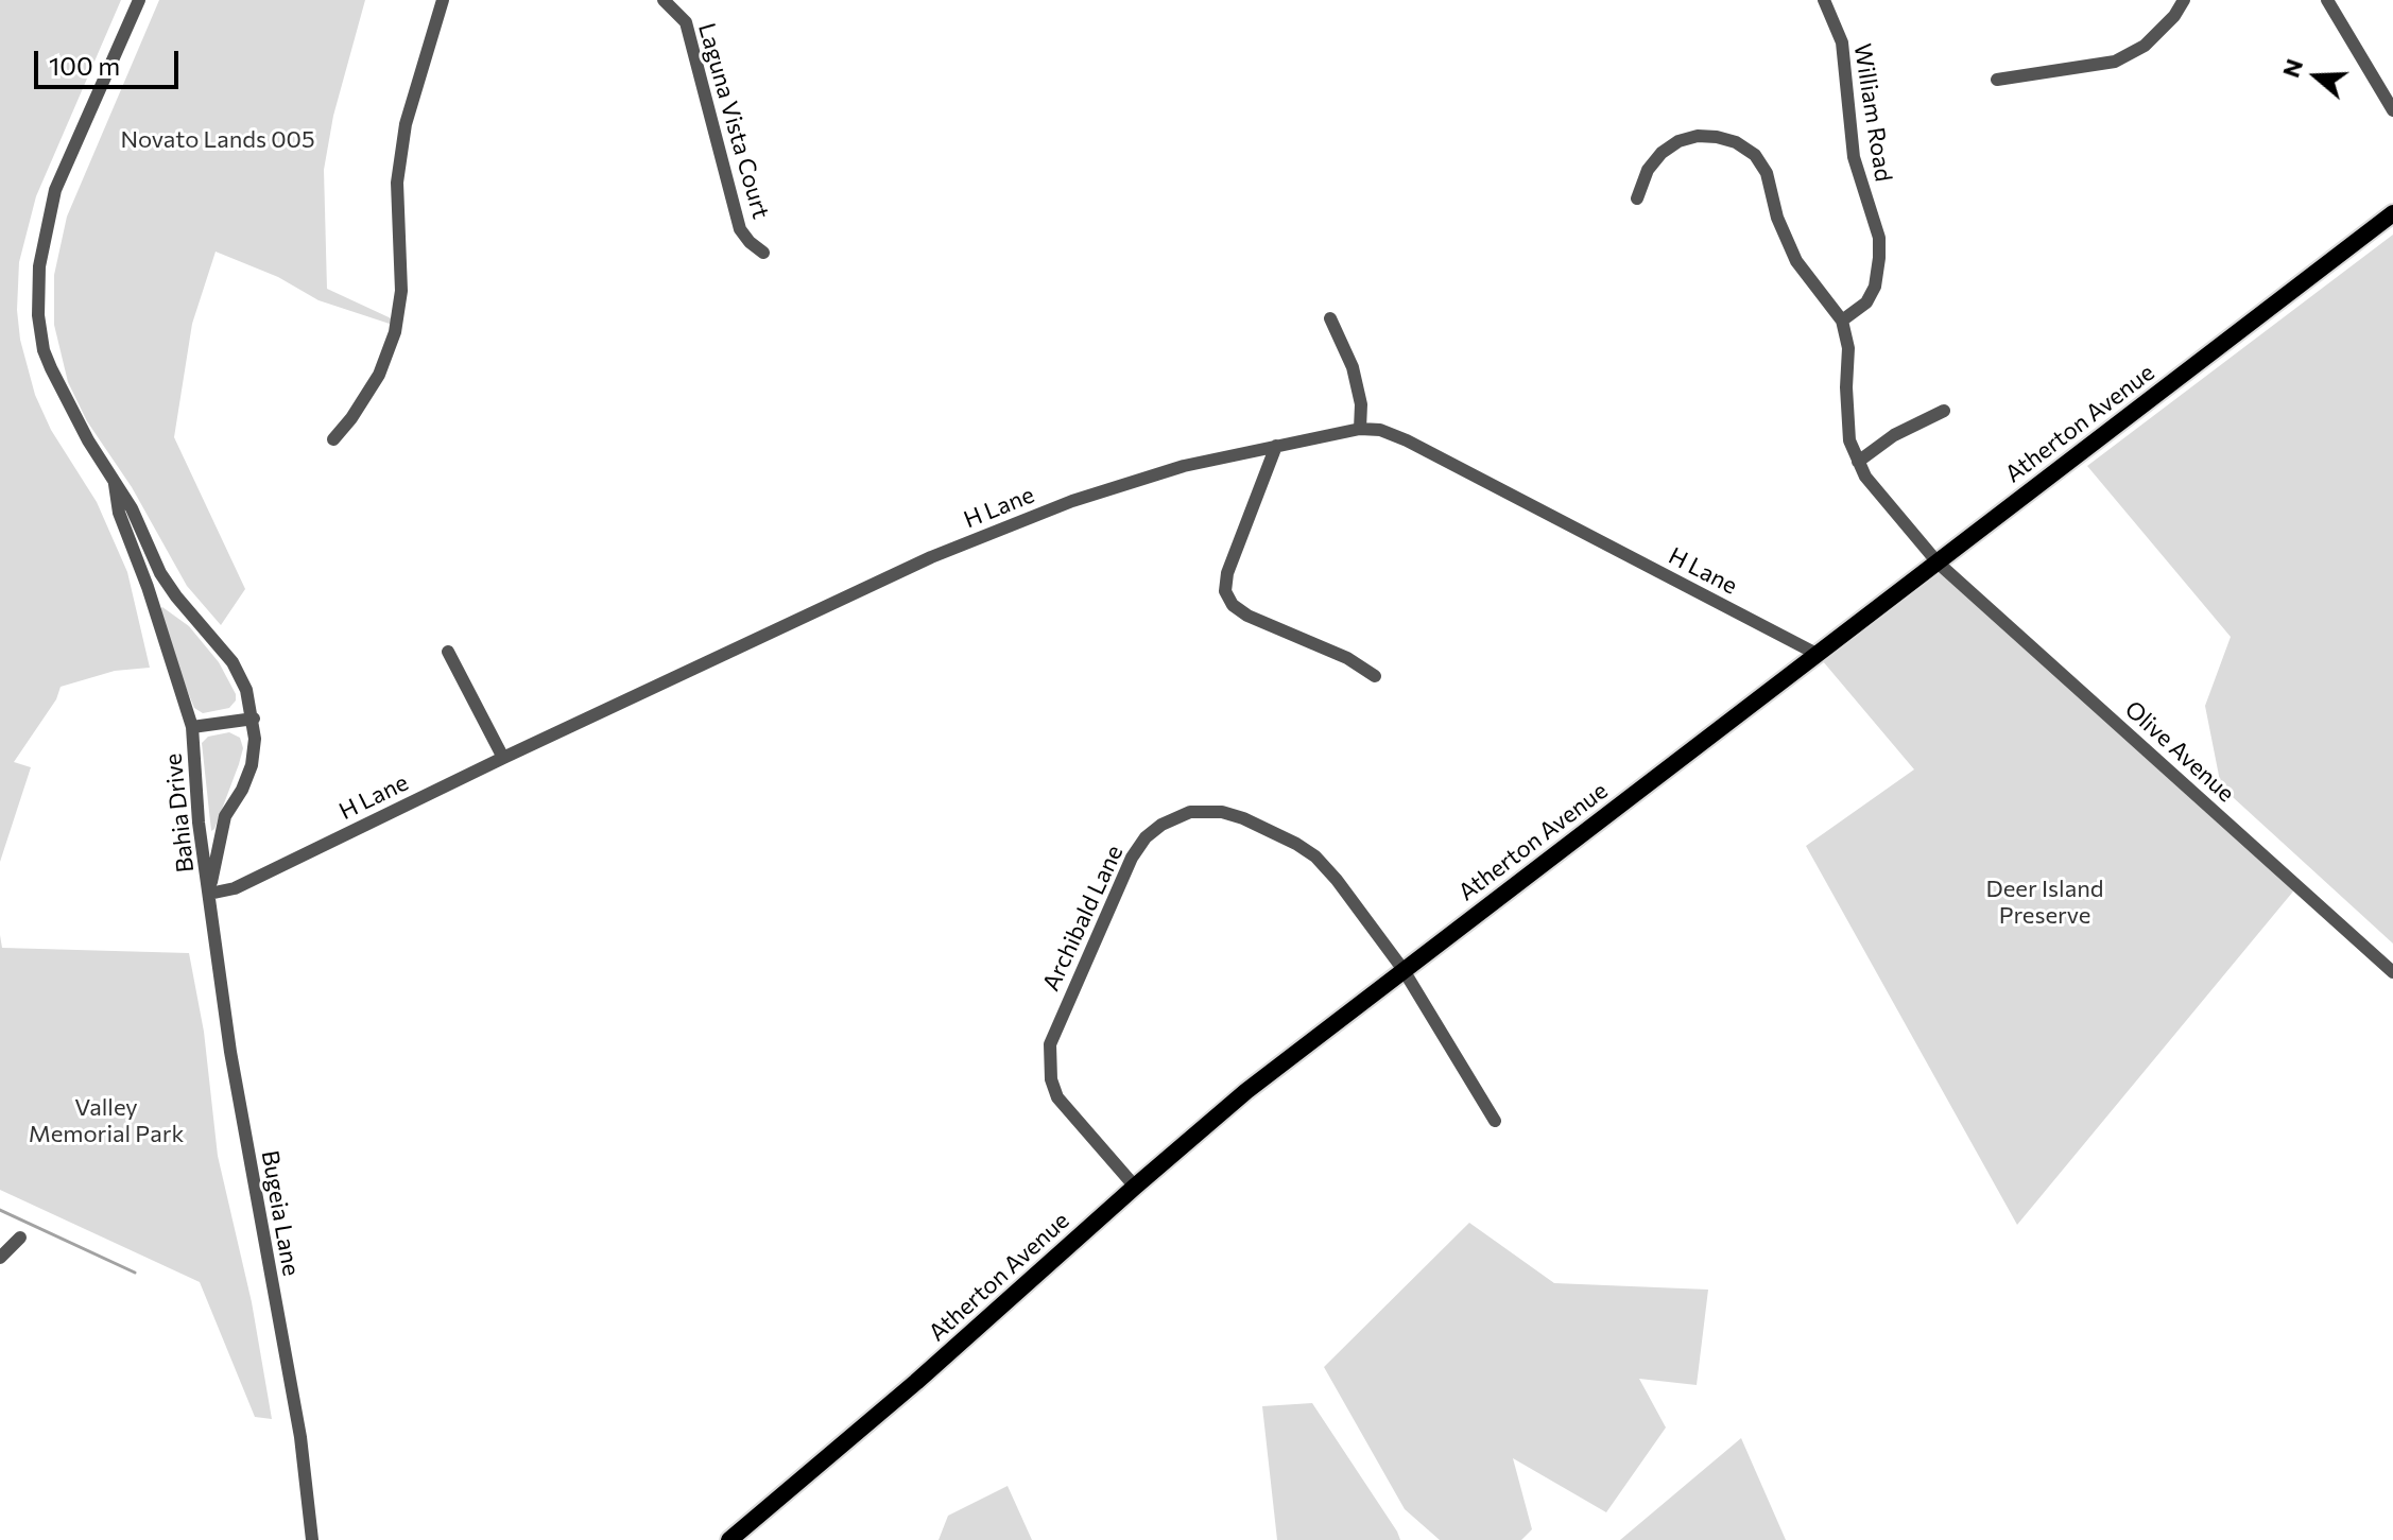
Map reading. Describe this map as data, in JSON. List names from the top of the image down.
{
  "streets": {
    "main road": ["Atherton Avenue"],
    "street": [
      "William Road",
      "Laguna Vista Court",
      "H Lane",
      "Olive Avenue",
      "Bahia Drive",
      "Archibald Lane",
      "Bugeia Lane"
    ]
  },
  "crossings": [
    ["Atherton Avenue", "H Lane"],
    ["Atherton Avenue", "Olive Avenue"],
    ["Atherton Avenue", "Archibald Lane"],
    ["H Lane", "Bahia Drive"],
    ["H Lane", "Bugeia Lane"],
    ["Bahia Drive", "Bugeia Lane"]
  ],
  "parks": ["Novato Lands 005", "Deer Island Preserve", "Valley Memorial Park"],
  "scale_bar": "100 m",
  "north": "left"
}
